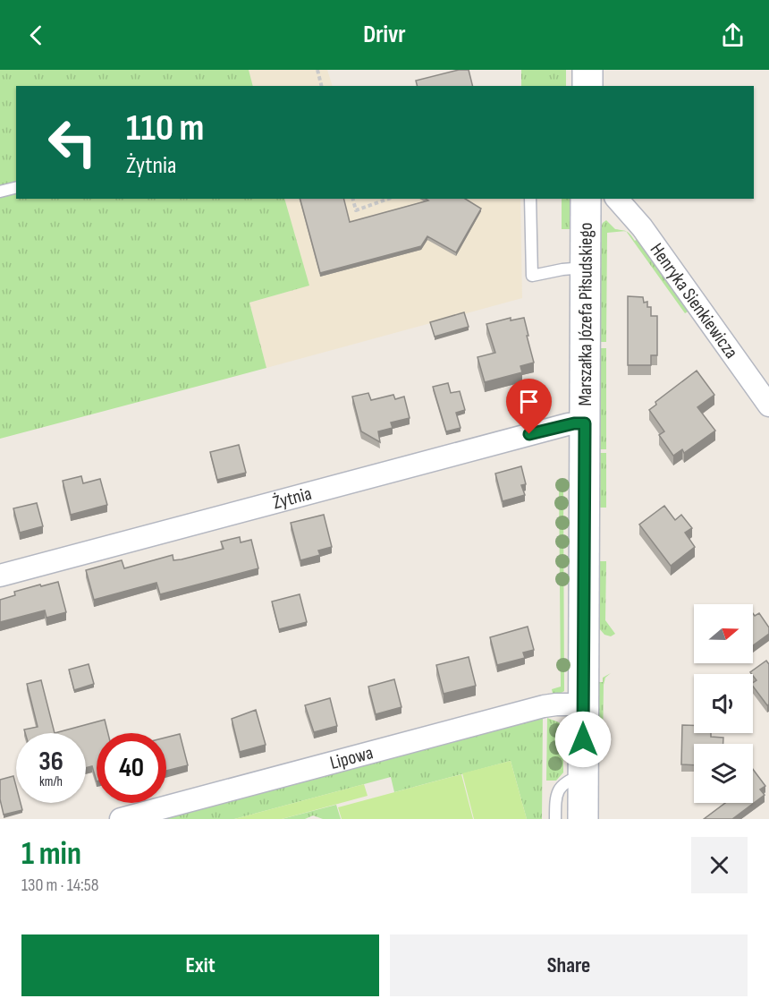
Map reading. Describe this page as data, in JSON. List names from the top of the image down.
{
  "streets": {
    "street": [
      "Henryka Sienkiewicza",
      "Marszałka Józefa Piłsudskiego",
      "Żytnia",
      "Lipowa"
    ]
  },
  "crossings": [
    ["Marszałka Józefa Piłsudskiego", "Żytnia"],
    ["Marszałka Józefa Piłsudskiego", "Lipowa"]
  ],
  "north": "right",
  "page": {
    "header": "Drivr",
    "turn": ["110 m", "Żytnia"],
    "speed": "36 km/h",
    "limit": "40",
    "heading": ["1 min", "130 m · 14:58"],
    "buttons": ["Exit", "Share"]
  }
}
